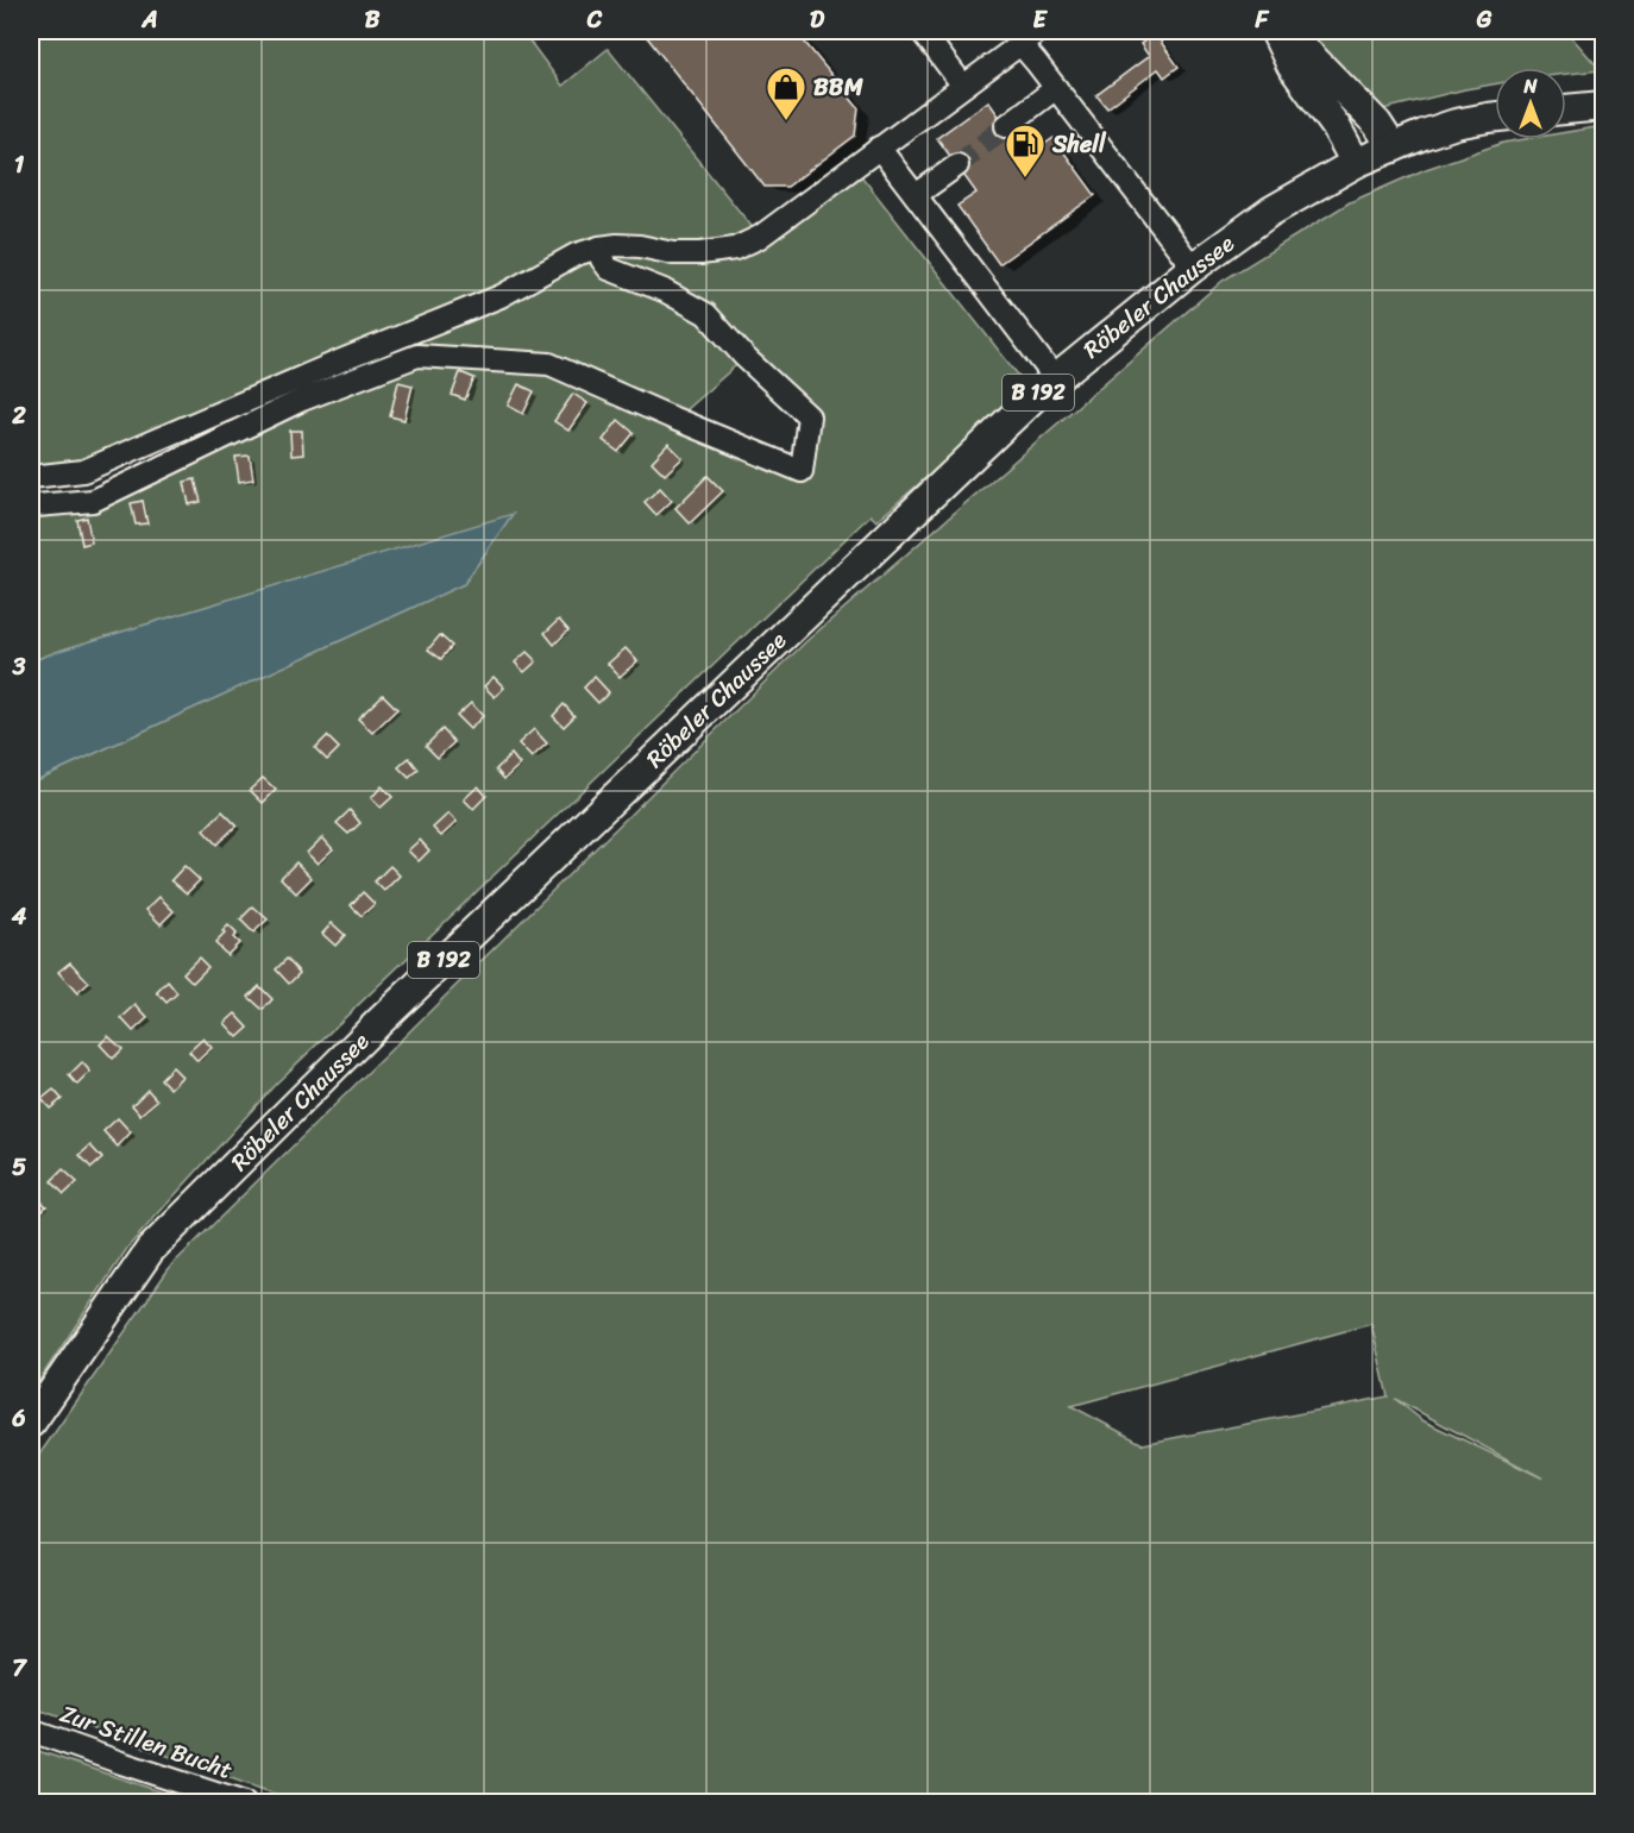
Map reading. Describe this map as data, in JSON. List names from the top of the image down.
{
  "streets": {
    "main road": ["Röbeler Chaussee", "B 192"],
    "street": ["Zur Stillen Bucht"]
  },
  "places": {
    "shop": ["BBM"],
    "fuel station": ["Shell"]
  },
  "north": "top",
  "grid": {
    "columns": [
      "A",
      "B",
      "C",
      "D",
      "E",
      "F",
      "G"
    ],
    "rows": [
      "1",
      "2",
      "3",
      "4",
      "5",
      "6",
      "7"
    ]
  }
}
